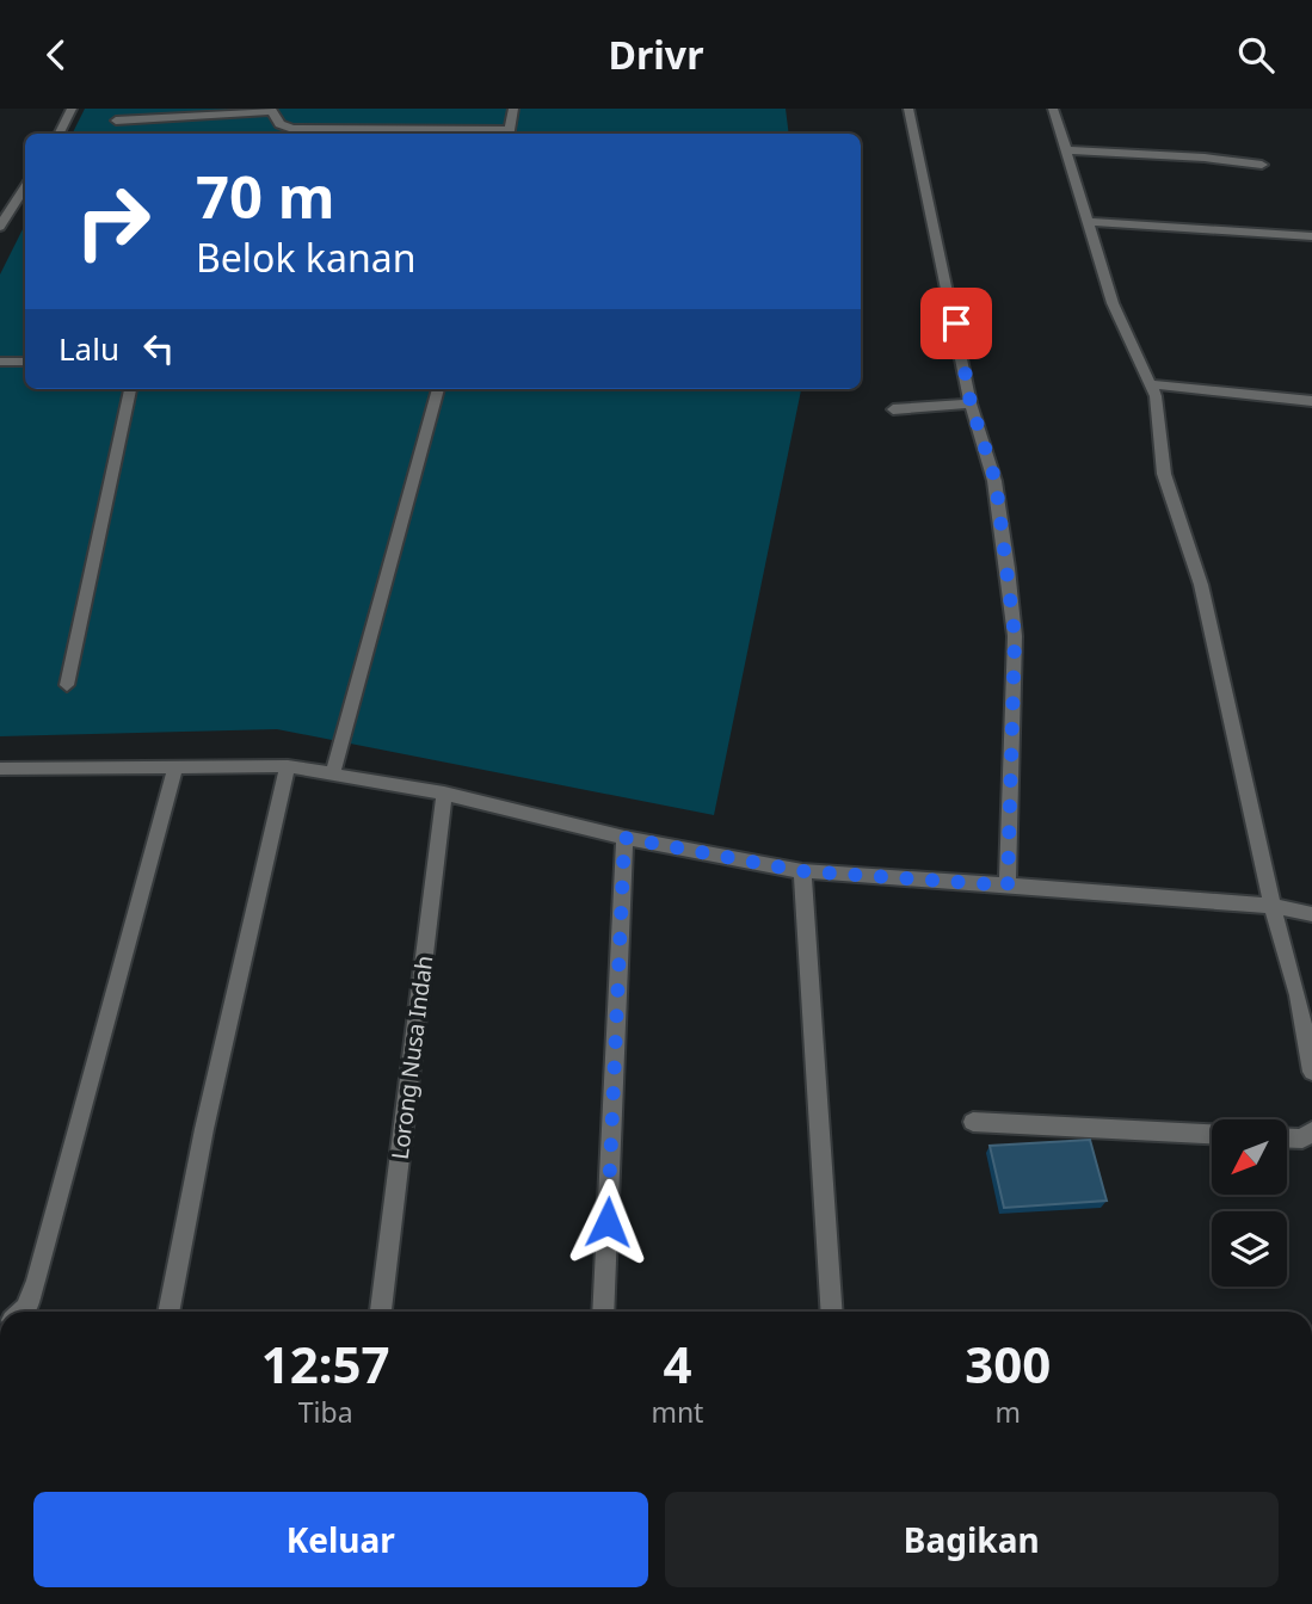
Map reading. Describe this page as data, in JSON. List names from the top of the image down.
{
  "streets": {
    "street": ["Lorong Nusa Indah"]
  },
  "north": "bottom left",
  "page": {
    "header": "Drivr",
    "turn": ["70 m", "Belok kanan"],
    "then": "Lalu",
    "eta": [
      "12:57",
      "Tiba",
      "4",
      "mnt",
      "300",
      "m"
    ],
    "buttons": ["Keluar", "Bagikan"]
  }
}
